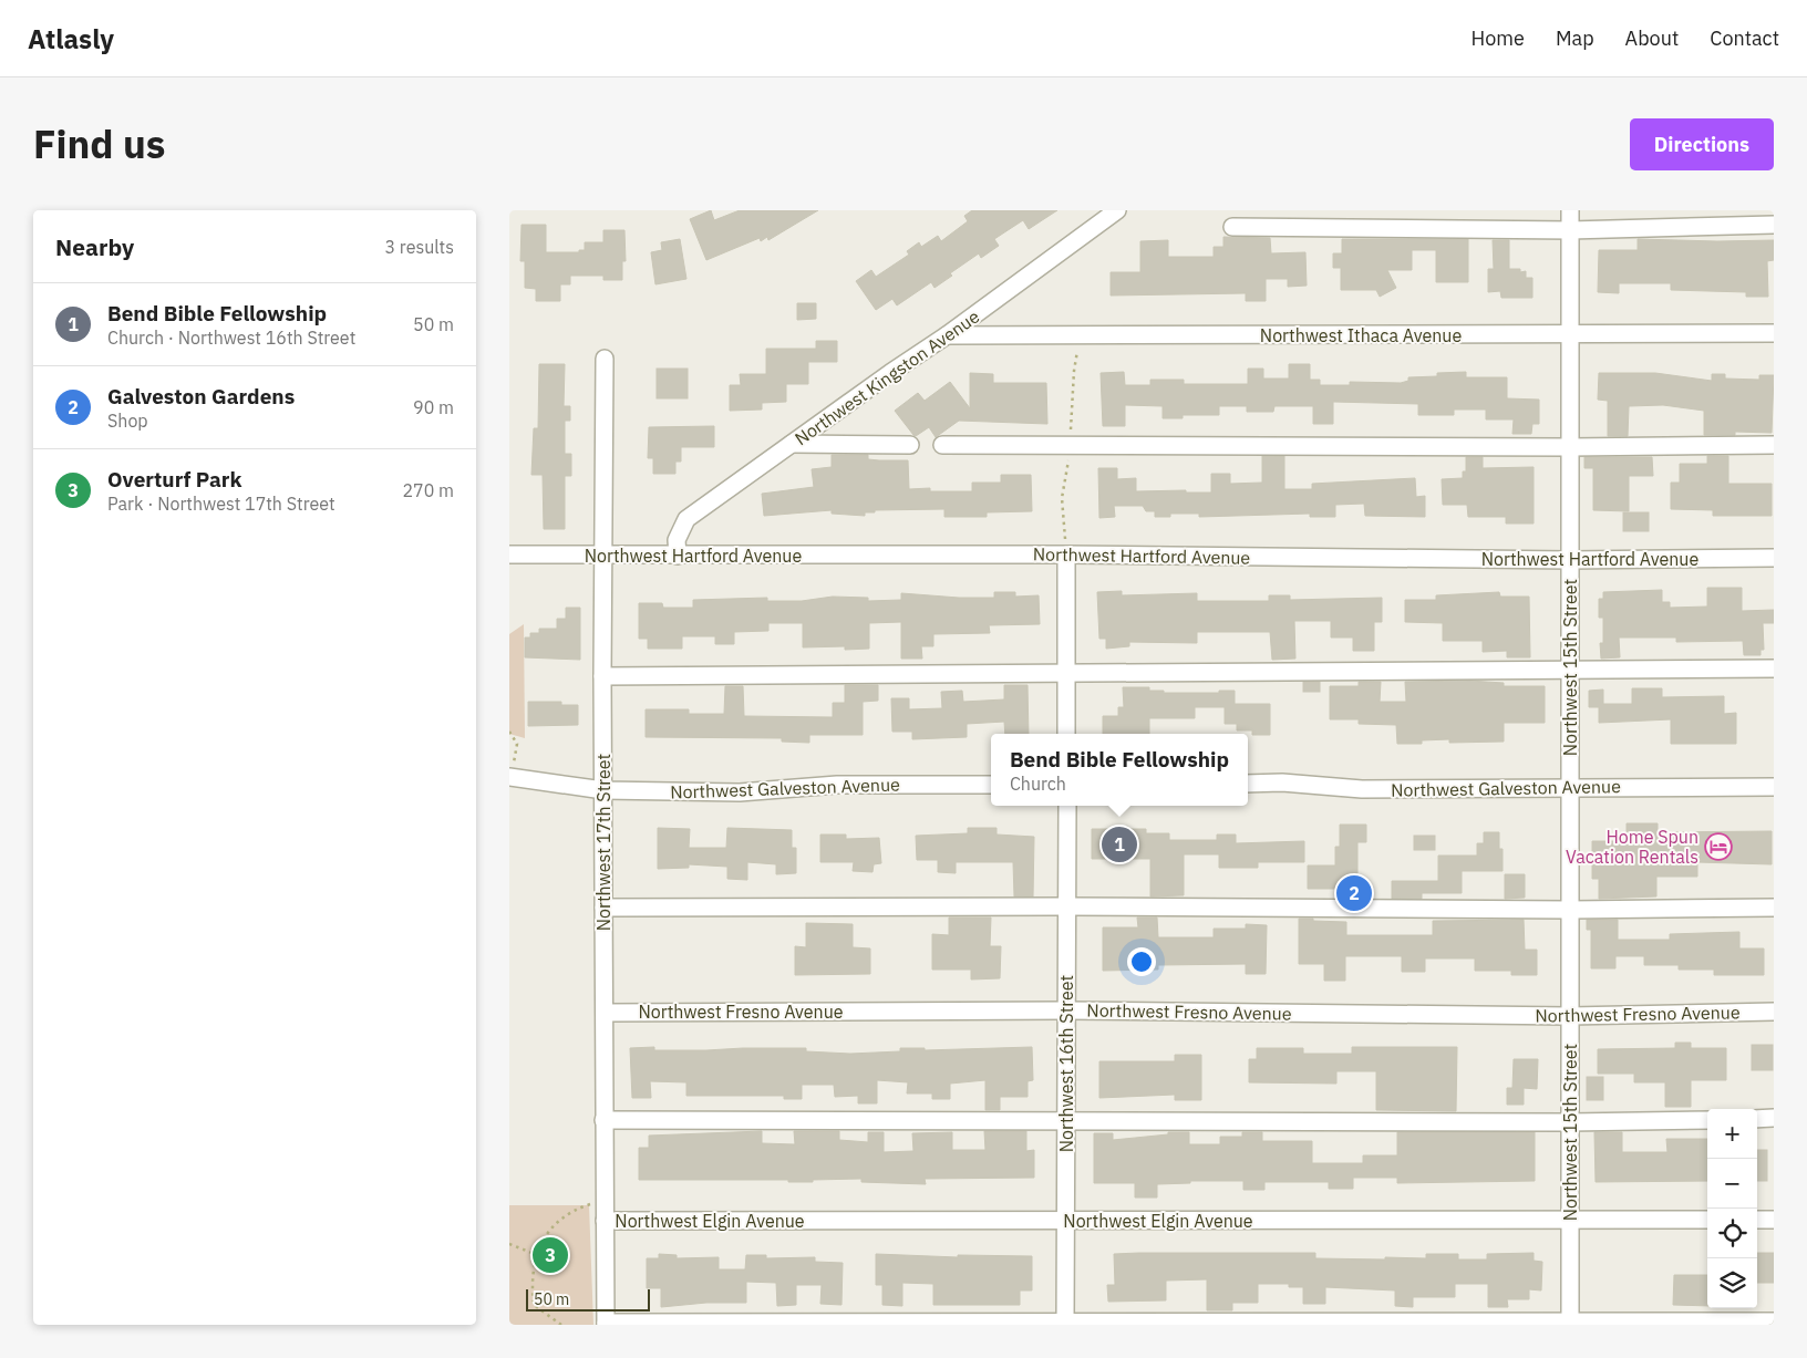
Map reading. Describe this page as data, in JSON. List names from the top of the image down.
{
  "streets": {
    "street": [
      "Northwest Ithaca Avenue",
      "Northwest Kingston Avenue",
      "Northwest Hartford Avenue",
      "Northwest 15th Street",
      "Northwest Galveston Avenue",
      "Northwest 17th Street",
      "Northwest Fresno Avenue",
      "Northwest 16th Street",
      "Northwest Elgin Avenue"
    ]
  },
  "crossings": [
    ["Northwest Ithaca Avenue", "Northwest Kingston Avenue"],
    ["Northwest Ithaca Avenue", "Northwest 15th Street"],
    ["Northwest Kingston Avenue", "Northwest Hartford Avenue"],
    ["Northwest Hartford Avenue", "Northwest 15th Street"],
    ["Northwest Hartford Avenue", "Northwest 17th Street"],
    ["Northwest 15th Street", "Northwest Galveston Avenue"],
    ["Northwest 15th Street", "Northwest Fresno Avenue"],
    ["Northwest 15th Street", "Northwest Elgin Avenue"],
    ["Northwest Galveston Avenue", "Northwest 17th Street"],
    ["Northwest 17th Street", "Northwest Fresno Avenue"],
    ["Northwest 17th Street", "Northwest Elgin Avenue"],
    ["Northwest Fresno Avenue", "Northwest 16th Street"],
    ["Northwest 16th Street", "Northwest Elgin Avenue"]
  ],
  "places": {
    "hotel": ["Home Spun Vacation Rentals"]
  },
  "scale_bar": "50 m",
  "page": {
    "header": "Atlasly",
    "nav": [
      "Home",
      "Map",
      "About",
      "Contact"
    ],
    "title": "Find us",
    "buttons": "Directions",
    "heading": ["Nearby", "3 results"],
    "list": [
      {
        "mark": "1",
        "name": "Bend Bible Fellowship",
        "note": "Church · Northwest 16th Street",
        "value": "50 m"
      },
      {
        "mark": "2",
        "name": "Galveston Gardens",
        "note": "Shop",
        "value": "90 m"
      },
      {
        "mark": "3",
        "name": "Overturf Park",
        "note": "Park · Northwest 17th Street",
        "value": "270 m"
      }
    ],
    "popup": ["Bend Bible Fellowship", "Church"],
    "pins": ["1", "2", "3"],
    "map_buttons": ["+", "−"],
    "scale": "50 m"
  }
}
